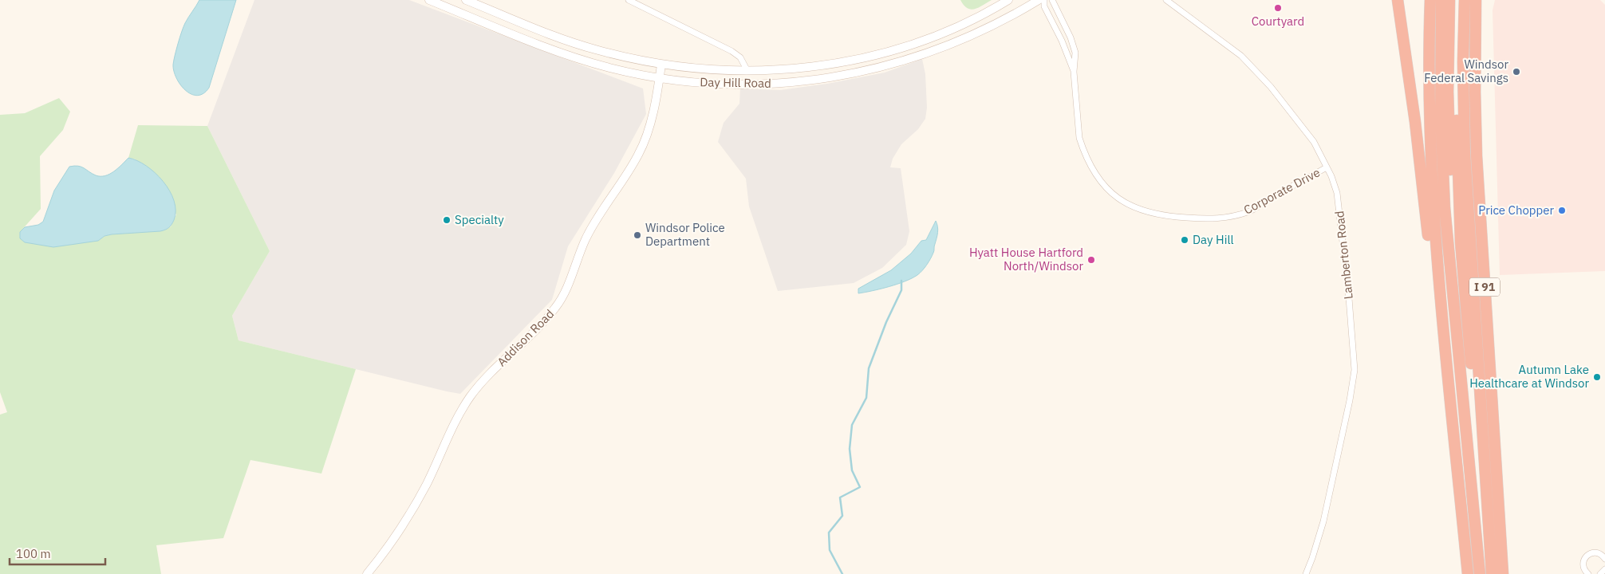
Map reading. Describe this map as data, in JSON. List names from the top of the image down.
{
  "streets": {
    "highway": ["I 91"],
    "main road": ["Day Hill Road", "Addison Road"],
    "street": ["Corporate Drive", "Lamberton Road"]
  },
  "crossings": [
    ["Day Hill Road", "Addison Road"],
    ["Corporate Drive", "Lamberton Road"]
  ],
  "places": [
    "Courtyard",
    "Windsor Federal Savings",
    "Price Chopper",
    "Specialty",
    "Windsor Police Department",
    "Day Hill",
    "Hyatt House Hartford North/Windsor",
    "Autumn Lake Healthcare at Windsor"
  ],
  "scale_bar": "100 m"
}
